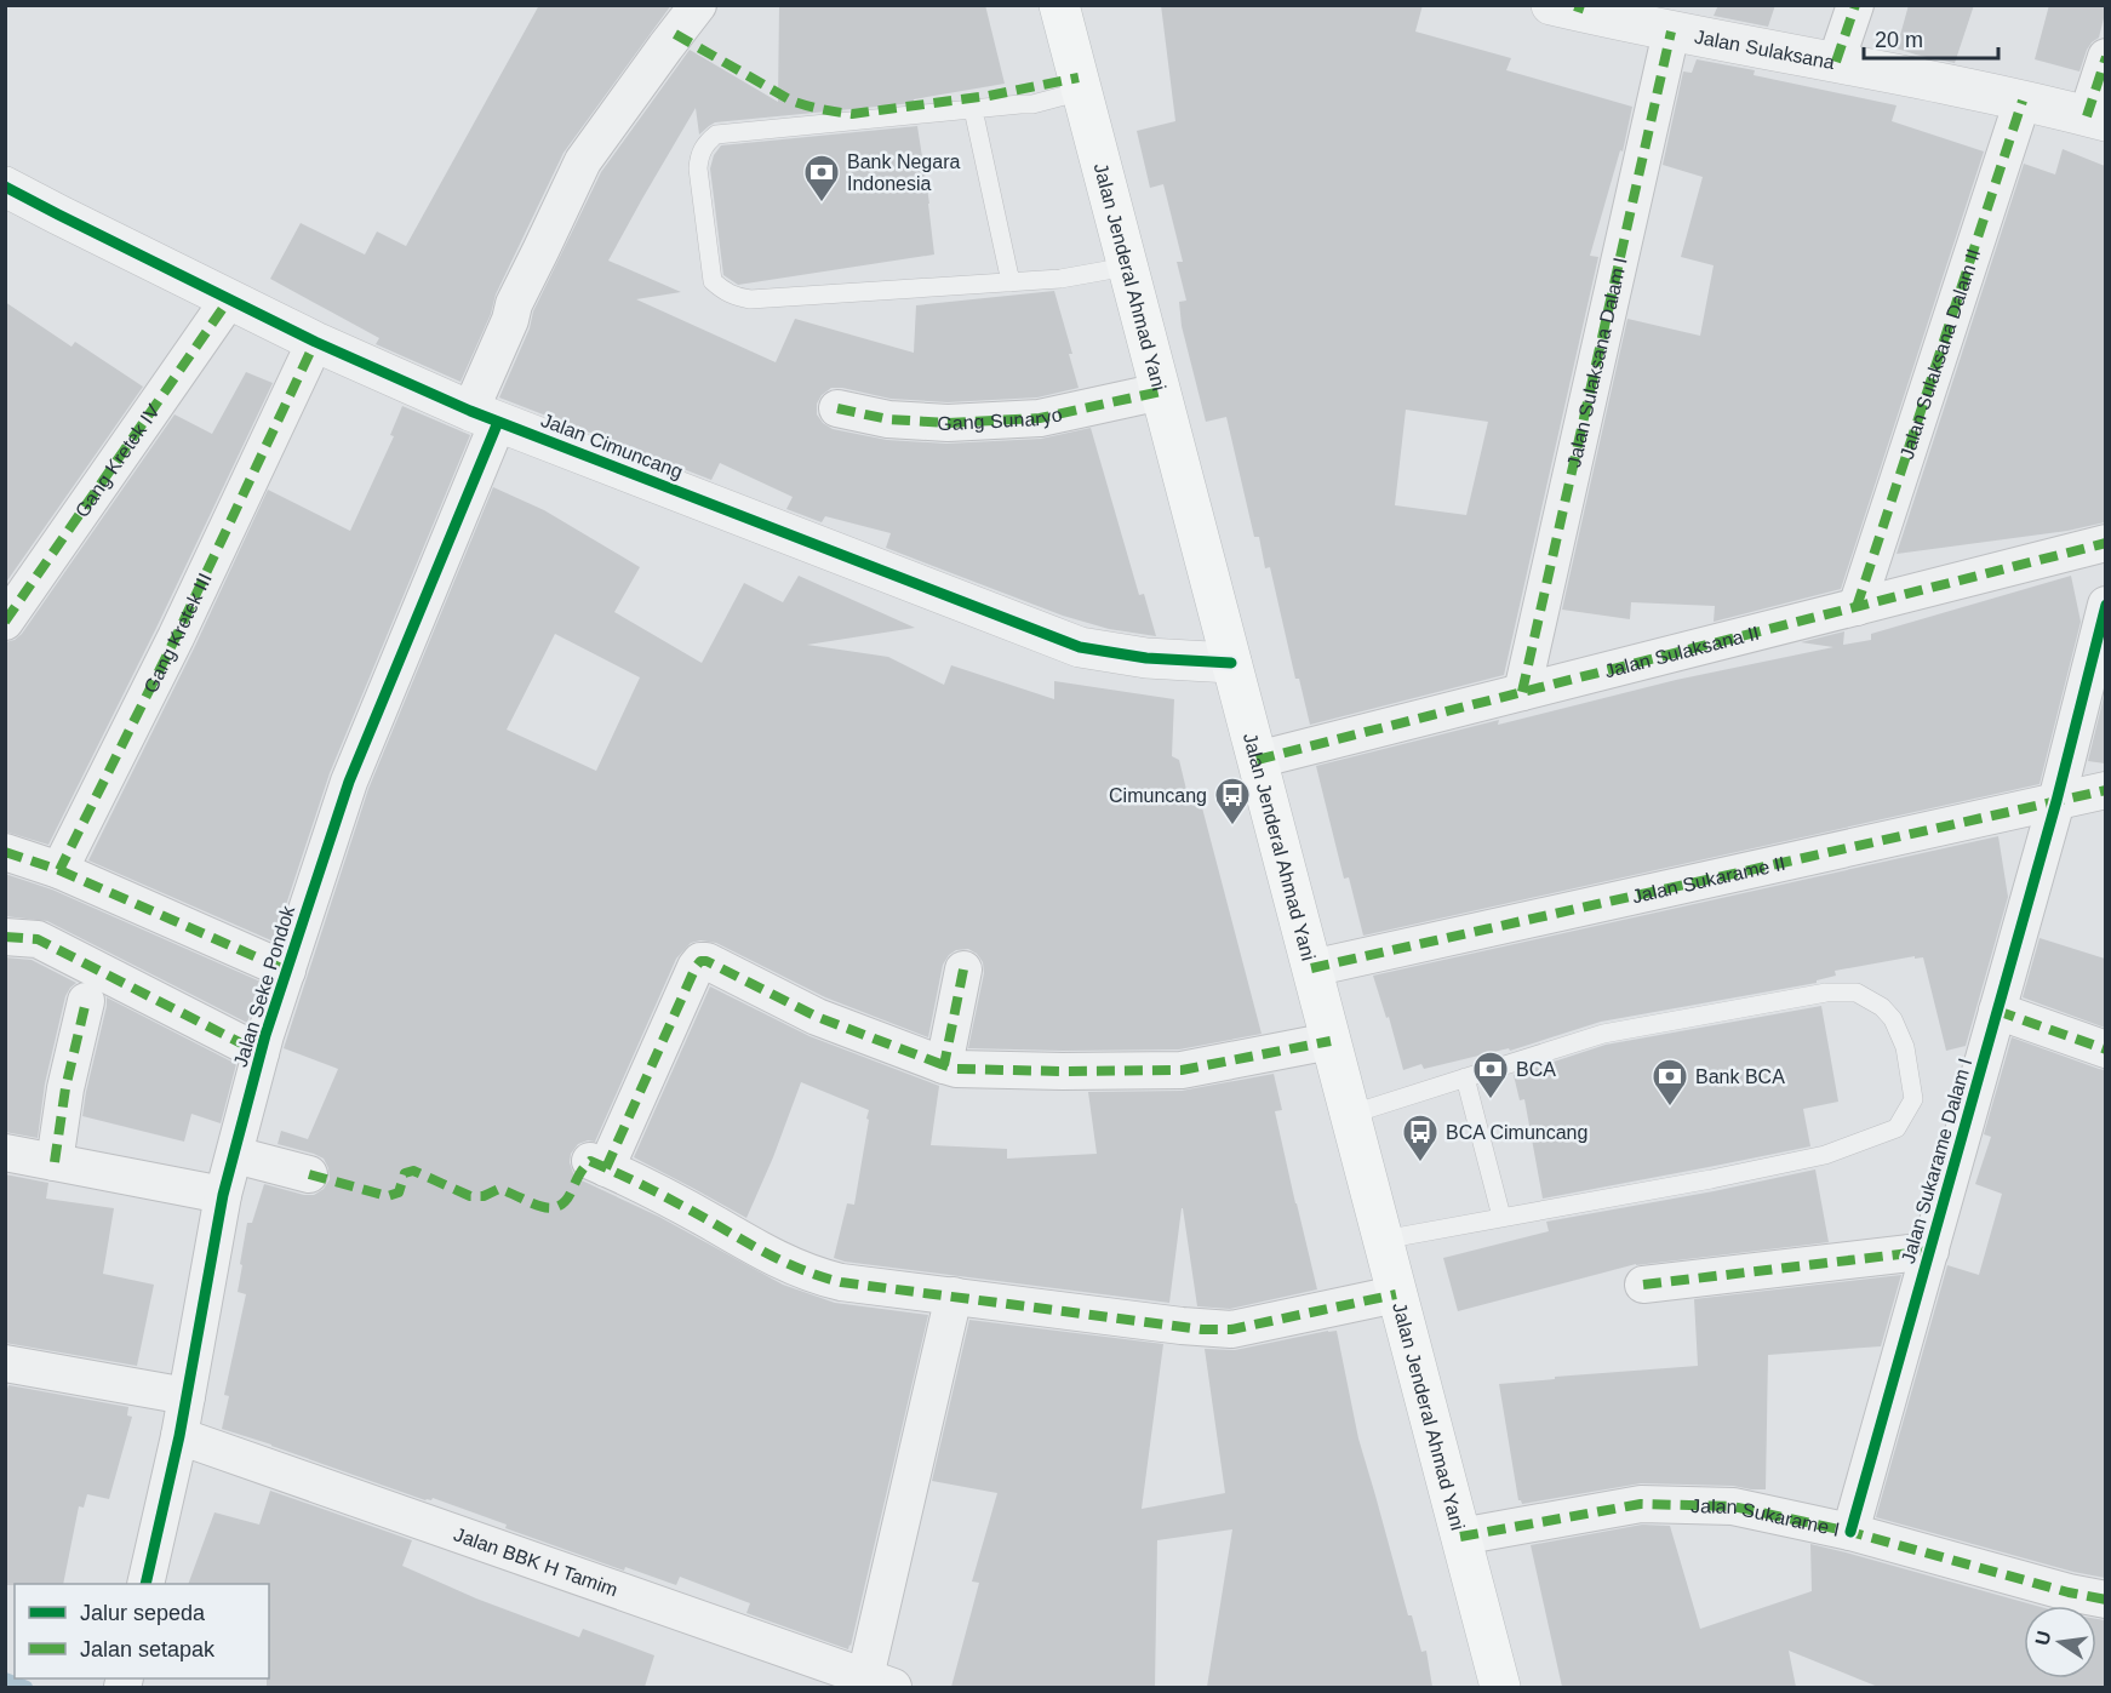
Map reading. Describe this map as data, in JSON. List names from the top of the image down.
{
  "streets": {
    "main road": ["Jalan Jenderal Ahmad Yani"],
    "street": [
      "Jalan Sulaksana",
      "Jalan Sulaksana Dalam II",
      "Jalan Sulaksana Dalam I",
      "Gang Sunaryo",
      "Jalan Cimuncang",
      "Gang Kretek IV",
      "Gang Kretek III",
      "Jalan Sulaksana II",
      "Jalan Sukarame II",
      "Jalan Seke Pondok",
      "Jalan Sukarame Dalam I",
      "Jalan Sukarame I",
      "Jalan BBK H Tamim"
    ]
  },
  "crossings": [
    ["Jalan Sulaksana", "Jalan Sulaksana Dalam II"],
    ["Jalan Sulaksana", "Jalan Sulaksana Dalam I"],
    ["Jalan Jenderal Ahmad Yani", "Gang Sunaryo"],
    ["Jalan Jenderal Ahmad Yani", "Jalan Cimuncang"],
    ["Jalan Jenderal Ahmad Yani", "Jalan Sulaksana II"],
    ["Jalan Jenderal Ahmad Yani", "Jalan Sukarame II"],
    ["Jalan Jenderal Ahmad Yani", "Jalan Sukarame I"],
    ["Jalan Sulaksana Dalam II", "Jalan Sulaksana II"],
    ["Jalan Sulaksana Dalam I", "Jalan Sulaksana II"],
    ["Jalan Cimuncang", "Gang Kretek IV"],
    ["Jalan Cimuncang", "Gang Kretek III"],
    ["Jalan Cimuncang", "Jalan Seke Pondok"],
    ["Jalan Sukarame II", "Jalan Sukarame Dalam I"],
    ["Jalan Seke Pondok", "Jalan BBK H Tamim"],
    ["Jalan Sukarame Dalam I", "Jalan Sukarame I"]
  ],
  "places": {
    "bank": ["Bank Negara Indonesia", "BCA", "Bank BCA"],
    "bus stop": ["Cimuncang", "BCA Cimuncang"]
  },
  "legend": ["Jalur sepeda", "Jalan setapak"],
  "scale_bar": "20 m",
  "north": "left"
}
